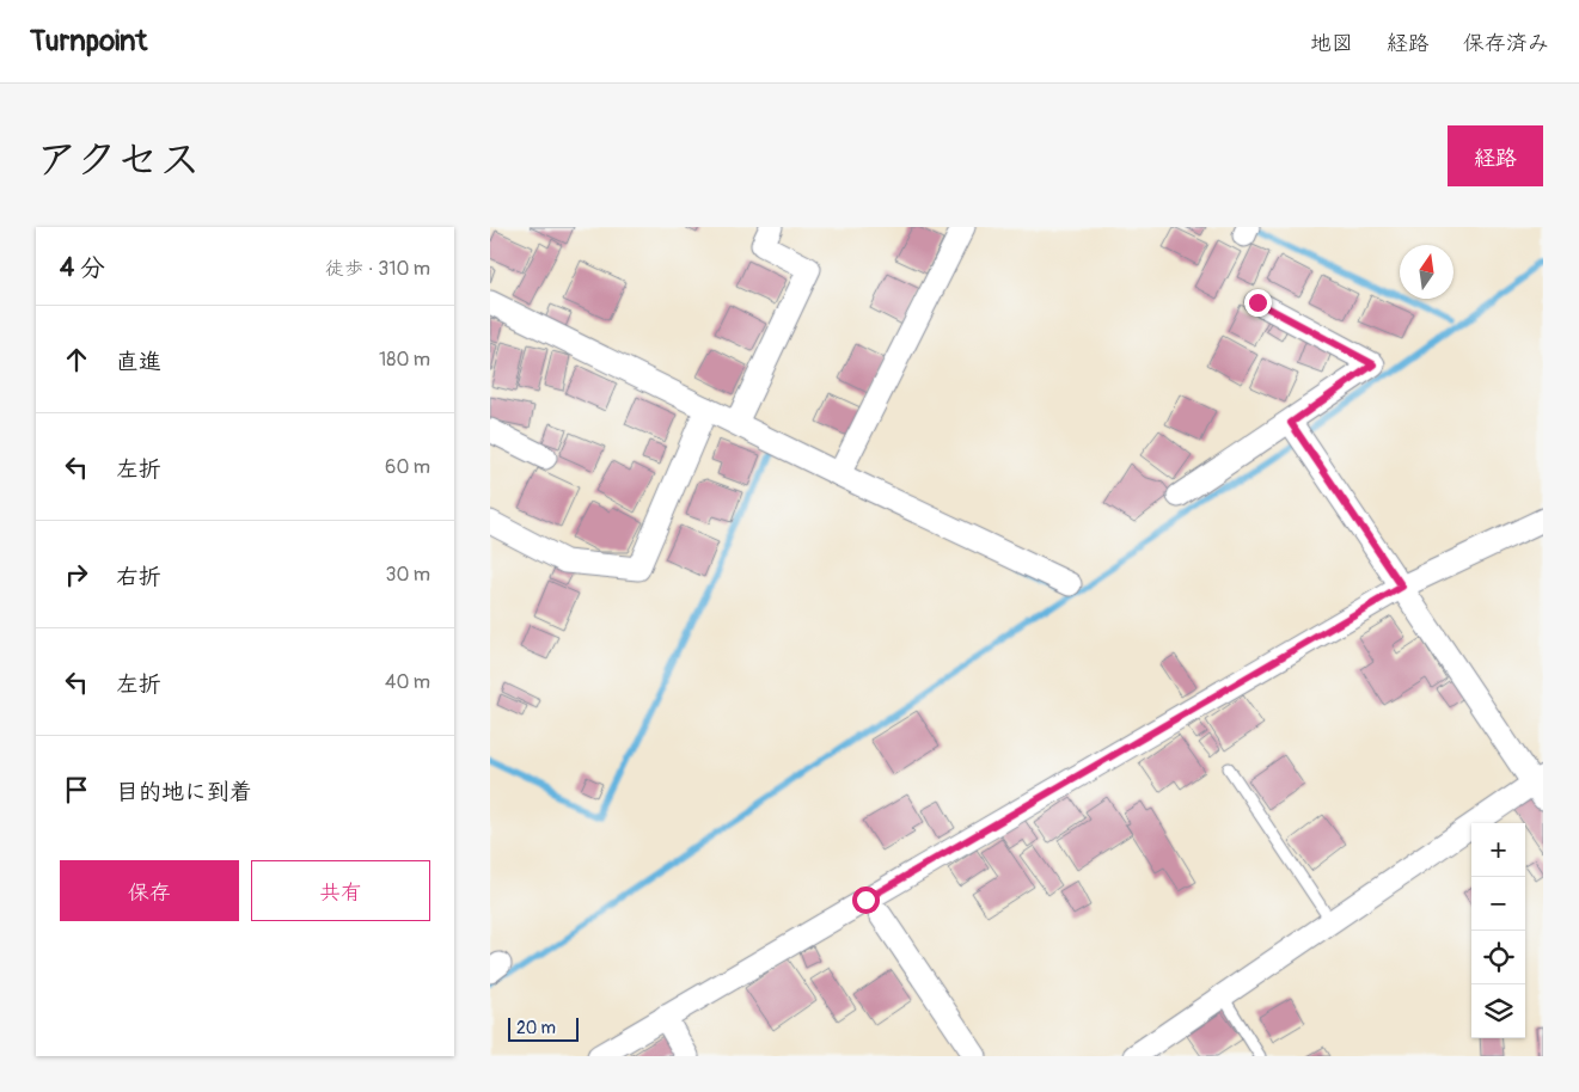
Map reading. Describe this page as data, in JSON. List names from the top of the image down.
{
  "scale_bar": "20 m",
  "north": "top",
  "page": {
    "header": "Turnpoint",
    "nav": ["地図", "経路", "保存済み"],
    "title": "アクセス",
    "buttons": [
      "経路",
      ["保存", "共有"]
    ],
    "heading": ["4 分", "徒歩 · 310 m"],
    "list": [
      ["直進", "180 m"],
      ["左折", "60 m"],
      ["右折", "30 m"],
      ["左折", "40 m"],
      "目的地に到着"
    ],
    "map_buttons": ["+", "−"],
    "scale": "20 m"
  }
}
